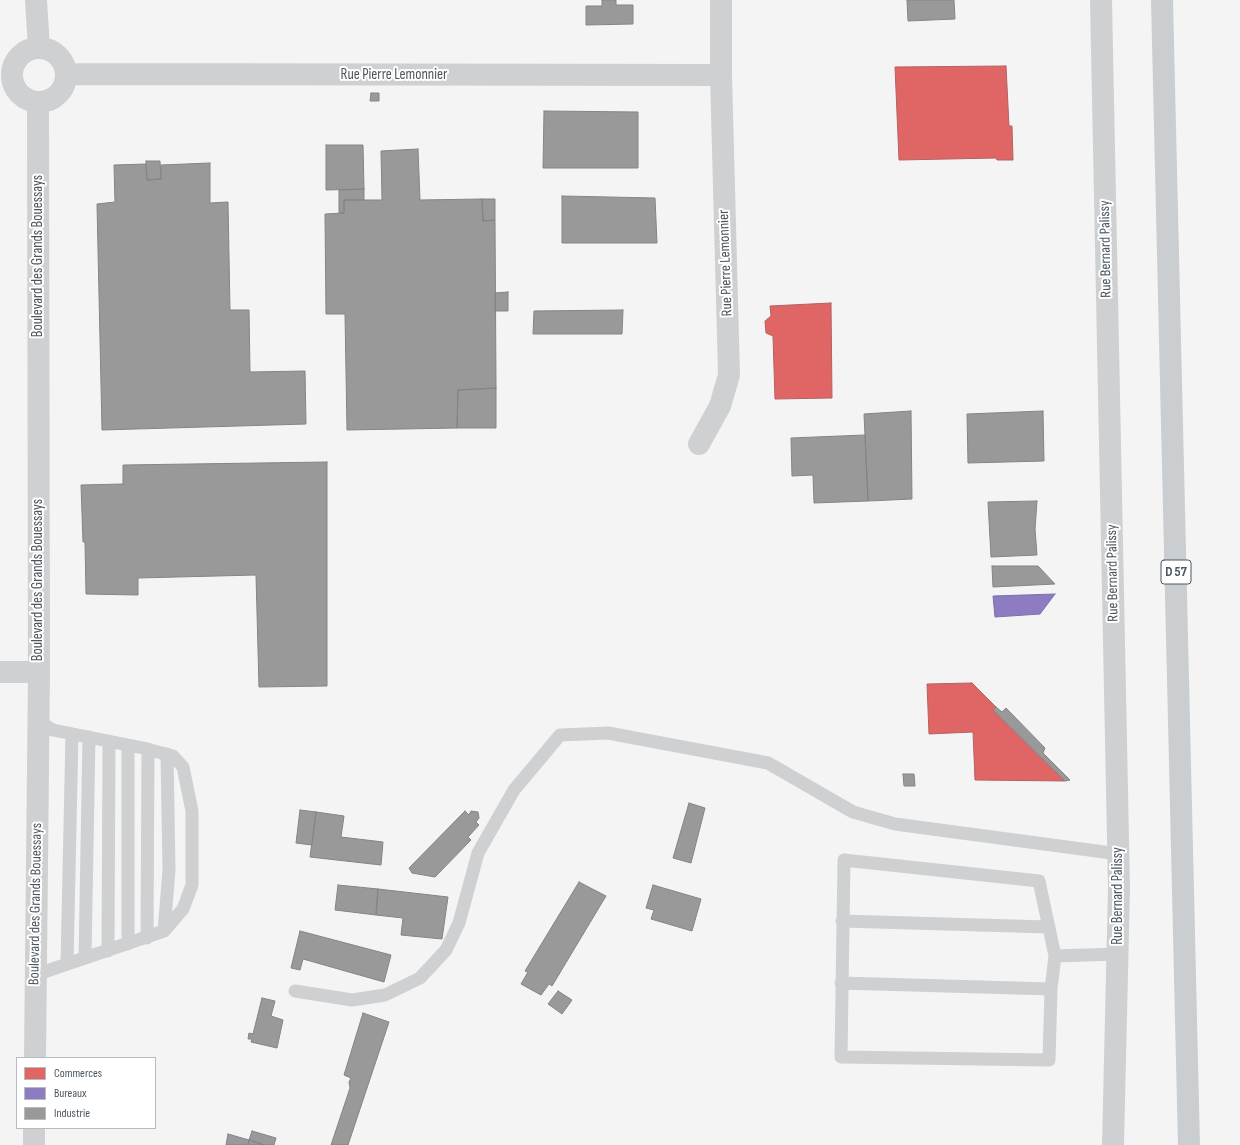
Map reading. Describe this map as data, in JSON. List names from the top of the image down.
{
  "streets": {
    "main road": ["D 57"],
    "street": ["Rue Pierre Lemonnier", "Rue Bernard Palissy", "Boulevard des Grands Bouessays"]
  },
  "crossings": [
    ["Rue Pierre Lemonnier", "Boulevard des Grands Bouessays"]
  ],
  "legend": ["Commerces", "Bureaux", "Industrie"]
}
